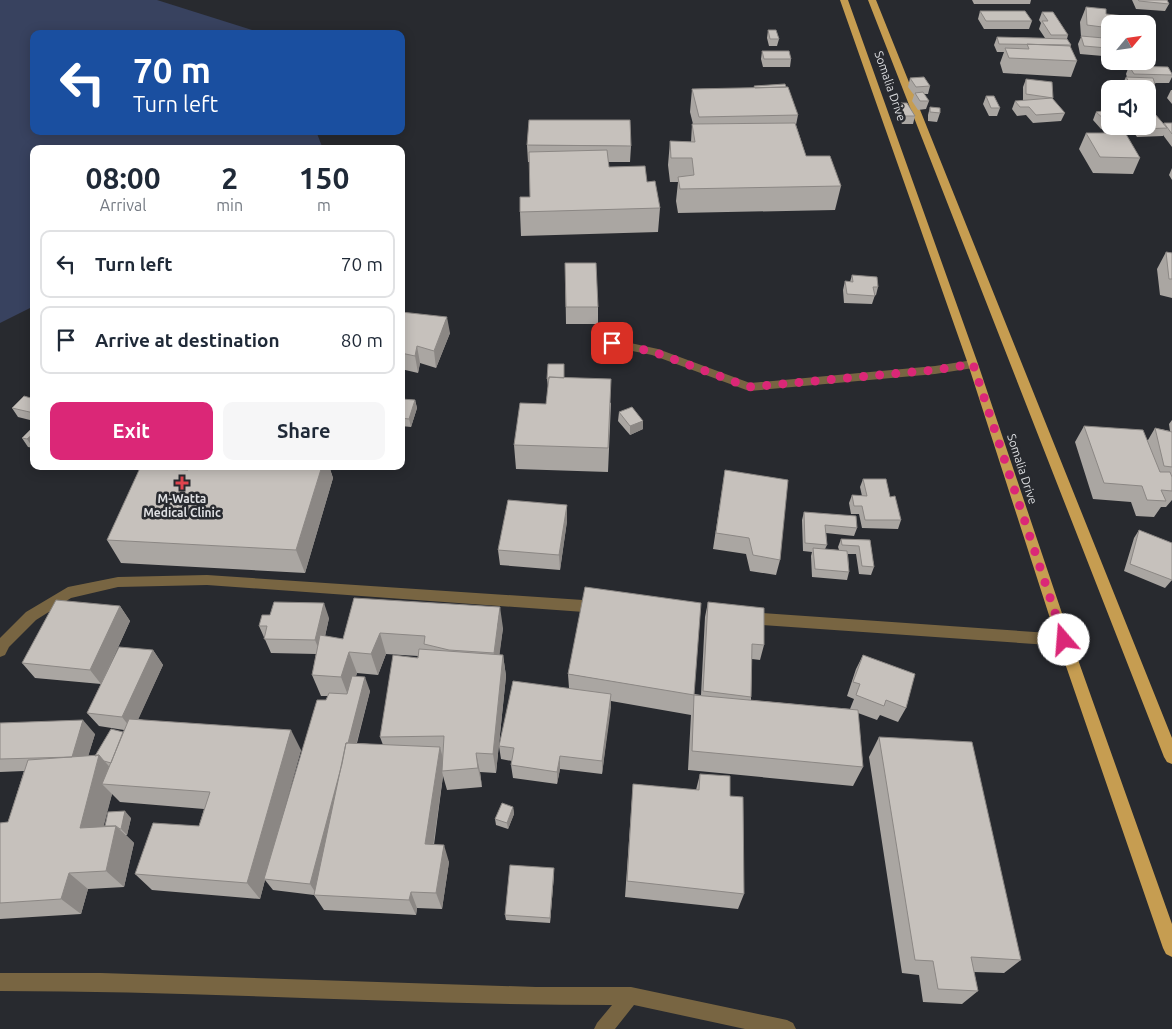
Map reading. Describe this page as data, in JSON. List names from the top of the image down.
{
  "streets": {
    "main road": ["Somalia Drive"]
  },
  "places": {
    "health": ["M-Watta Medical Clinic"]
  },
  "north": "top right",
  "page": {
    "turn": ["70 m", "Turn left"],
    "eta": [
      "08:00",
      "Arrival",
      "2",
      "min",
      "150",
      "m"
    ],
    "list": [
      {
        "name": "Turn left",
        "value": "70 m"
      },
      {
        "name": "Arrive at destination",
        "value": "80 m"
      }
    ],
    "buttons": ["Exit", "Share"]
  }
}
